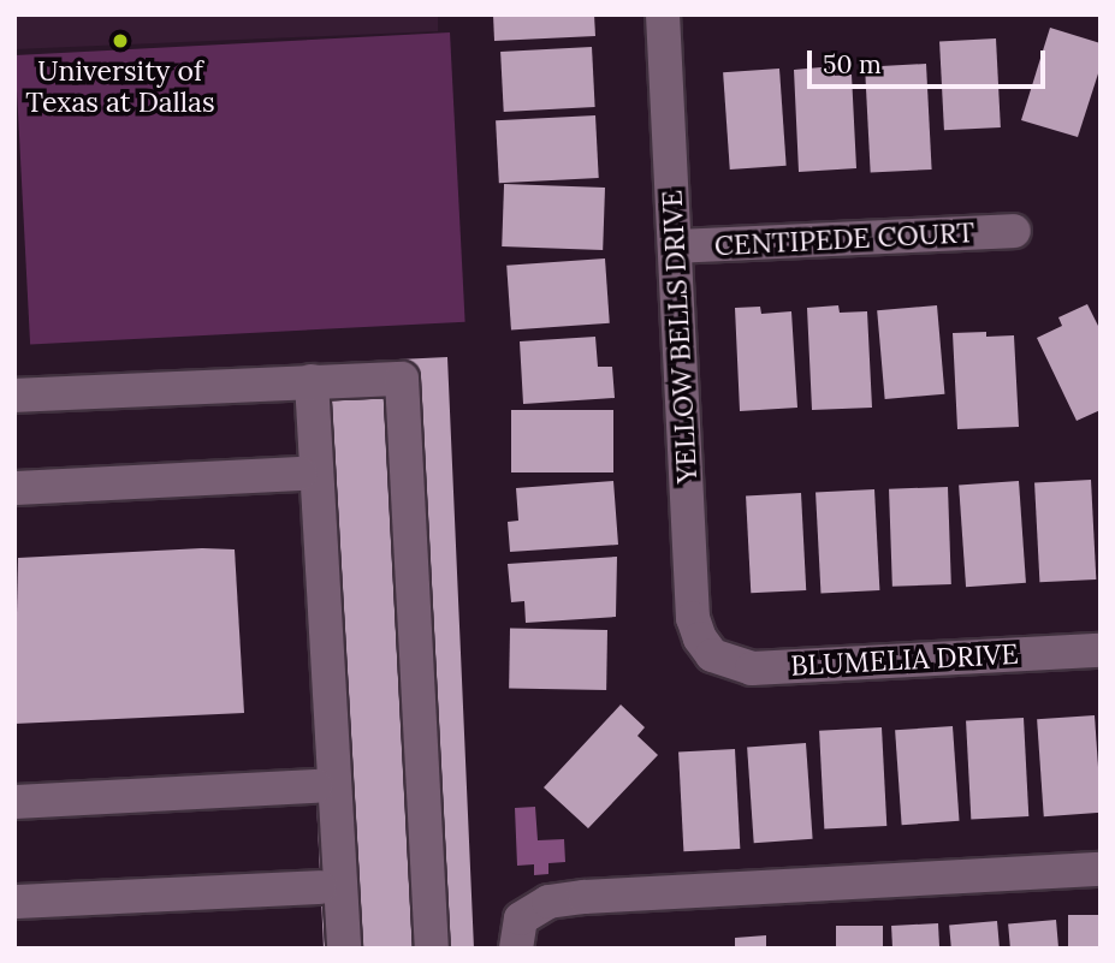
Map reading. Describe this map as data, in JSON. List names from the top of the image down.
{
  "streets": {
    "street": ["CENTIPEDE COURT", "YELLOW BELLS DRIVE", "BLUMELIA DRIVE"]
  },
  "crossings": [
    ["CENTIPEDE COURT", "YELLOW BELLS DRIVE"],
    ["YELLOW BELLS DRIVE", "BLUMELIA DRIVE"]
  ],
  "places": ["University of Texas at Dallas"],
  "scale_bar": "50 m"
}
